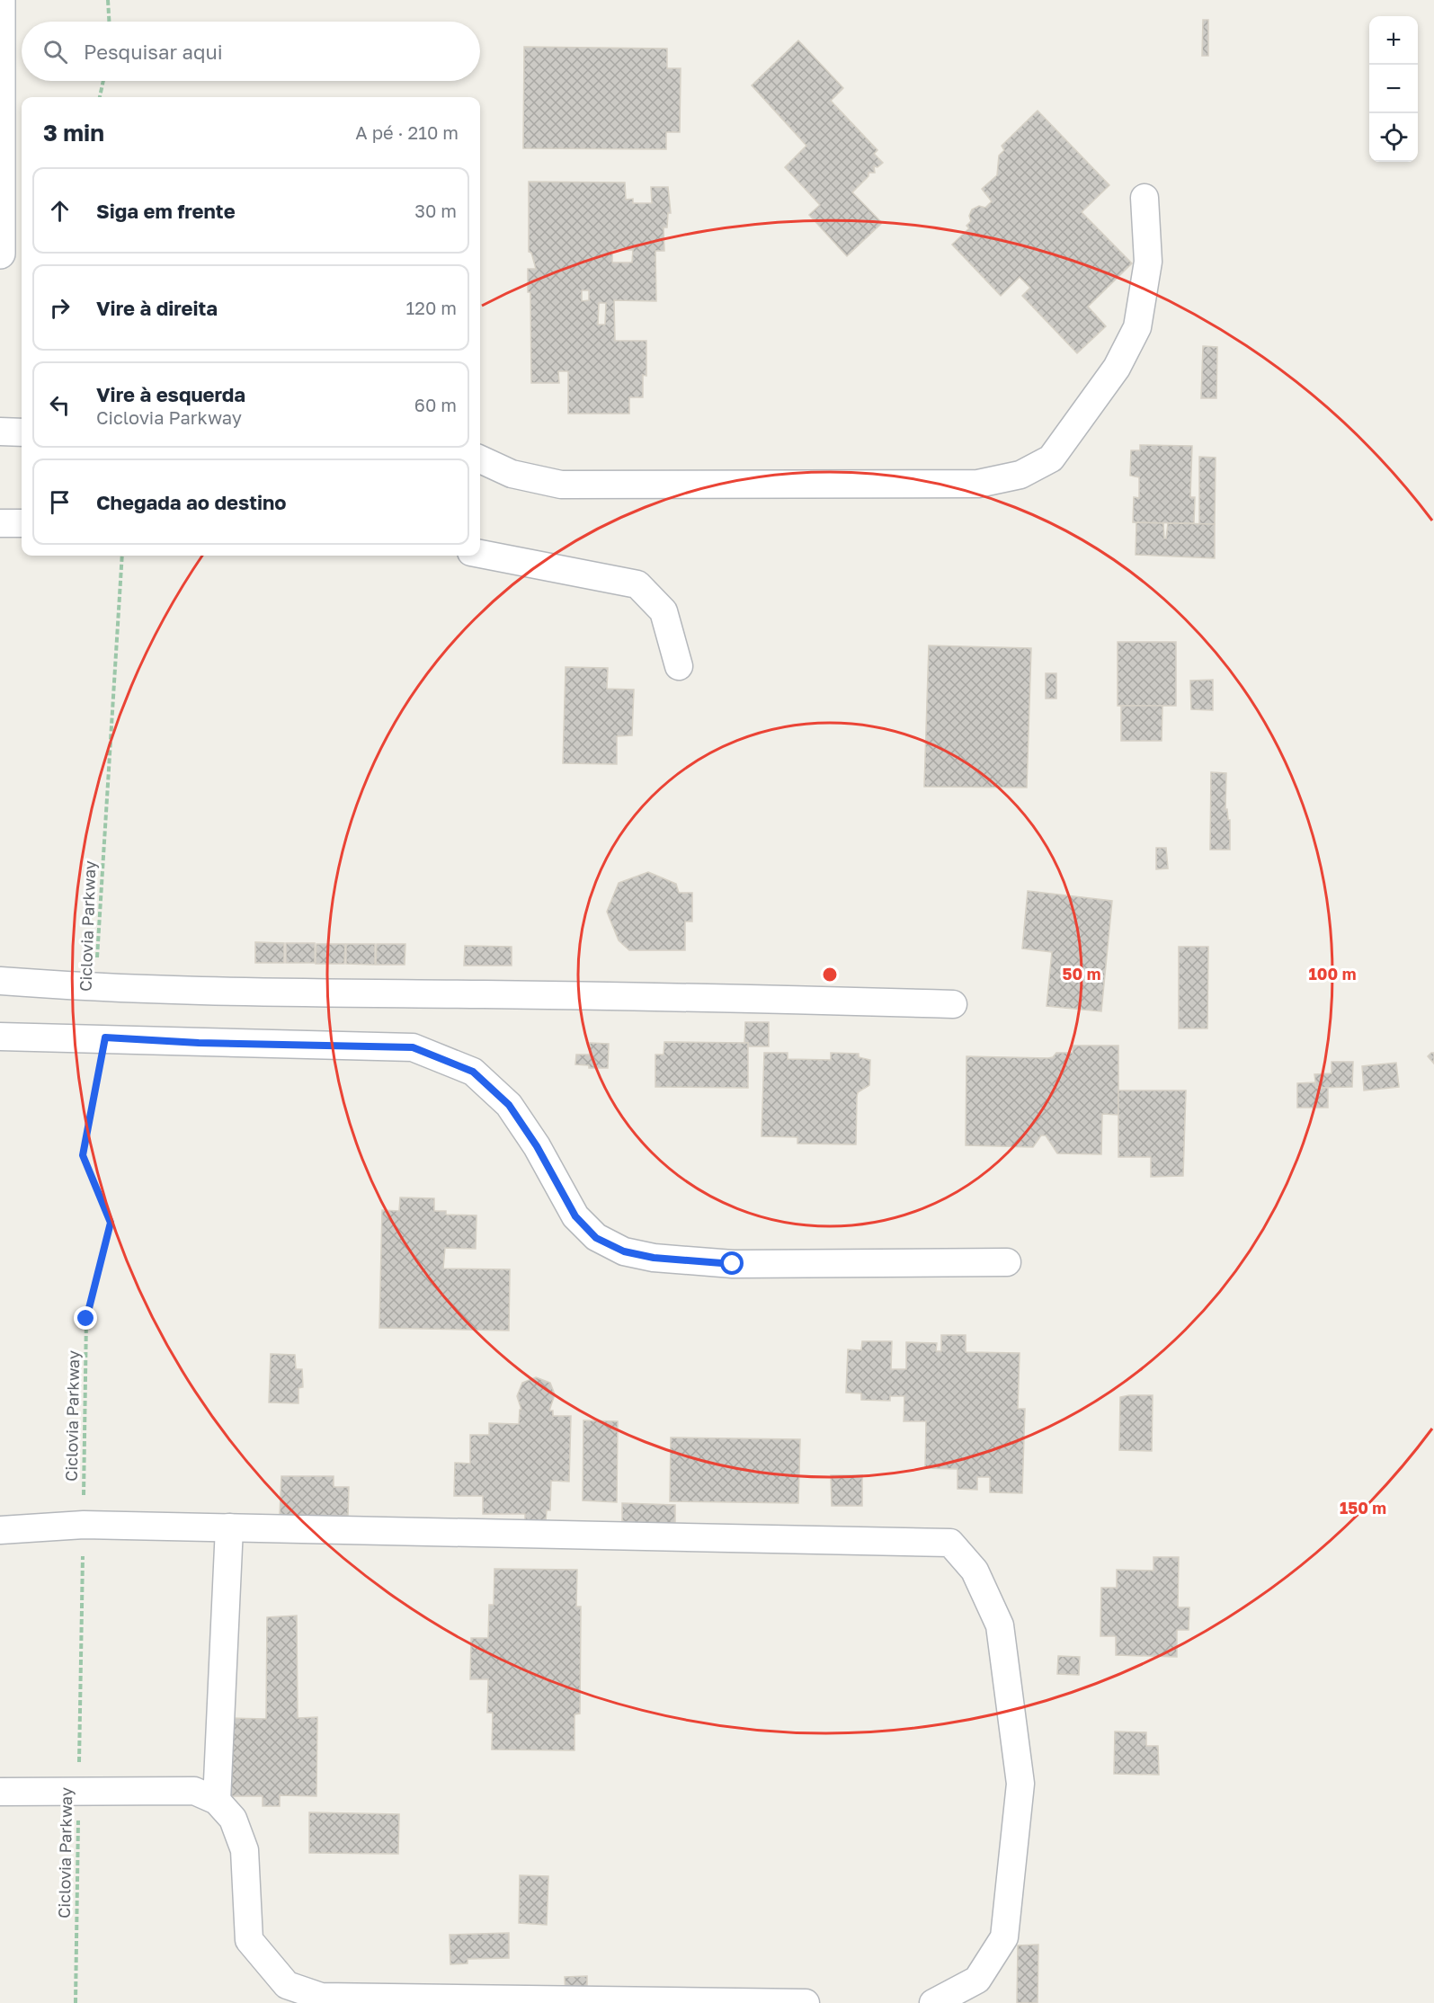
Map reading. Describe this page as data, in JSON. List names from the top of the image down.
{
  "streets": {
    "path": ["Ciclovia Parkway"]
  },
  "page": {
    "map_buttons": ["+", "−"],
    "search": "Pesquisar aqui",
    "heading": ["3 min", "A pé · 210 m"],
    "list": [
      ["Siga em frente", "30 m"],
      ["Vire à direita", "120 m"],
      ["Vire à esquerda", "Ciclovia Parkway", "60 m"],
      "Chegada ao destino"
    ]
  },
  "rings": ["50 m", "100 m", "150 m"]
}
